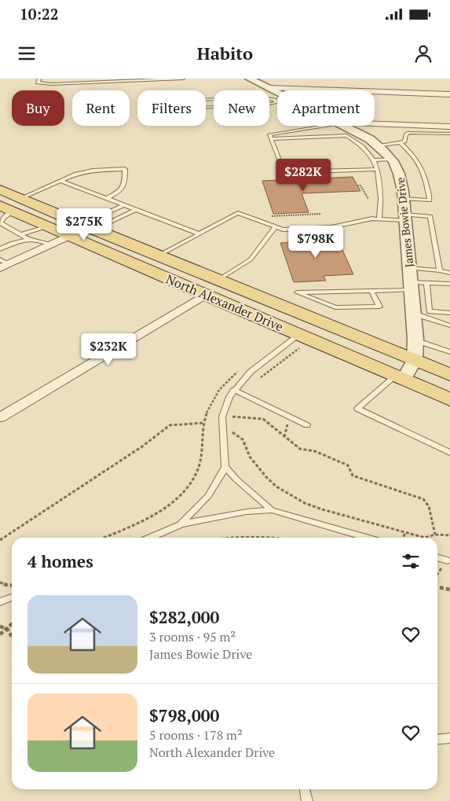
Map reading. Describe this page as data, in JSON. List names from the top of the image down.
{
  "streets": {
    "main road": ["North Alexander Drive"],
    "street": ["James Bowie Drive"]
  },
  "crossings": [
    ["James Bowie Drive", "North Alexander Drive"]
  ],
  "page": {
    "status": "10:22",
    "header": "Habito",
    "chip": [
      "Buy",
      "Rent",
      "Filters",
      "New",
      "Apartment"
    ],
    "price": [
      "$282K",
      "$275K",
      "$798K",
      "$232K"
    ],
    "heading": "4 homes",
    "list": [
      {
        "name": "$282,000",
        "note": "3 rooms · 95 m² · James Bowie Drive"
      },
      {
        "name": "$798,000",
        "note": "5 rooms · 178 m² · North Alexander Drive"
      }
    ]
  }
}
